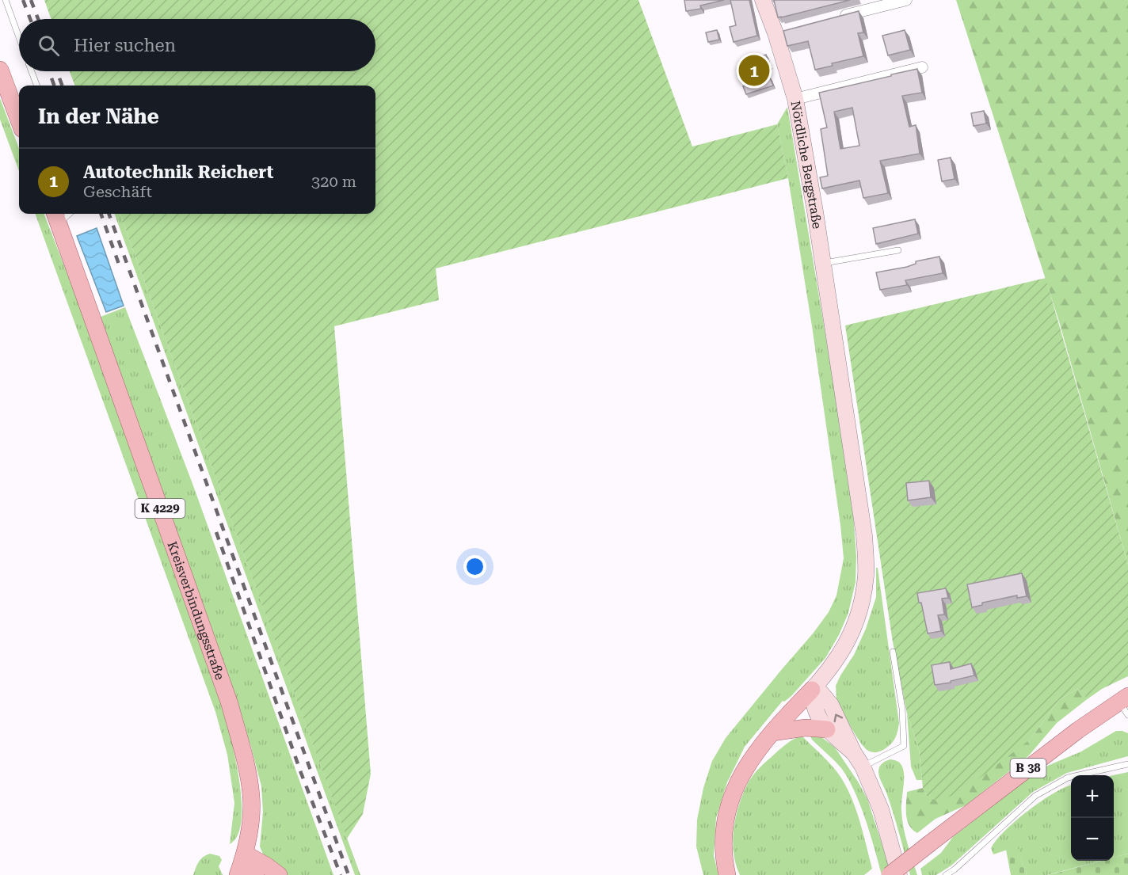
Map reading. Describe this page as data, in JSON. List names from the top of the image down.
{
  "streets": {
    "main road": [
      "Nördliche Bergstraße",
      "K 4229",
      "Kreisverbindungsstraße",
      "B 38"
    ]
  },
  "crossings": [
    ["K 4229", "Kreisverbindungsstraße"]
  ],
  "page": {
    "search": "Hier suchen",
    "pins": "1",
    "heading": "In der Nähe",
    "list": [
      {
        "mark": "1",
        "name": "Autotechnik Reichert",
        "note": "Geschäft",
        "value": "320 m"
      }
    ],
    "map_buttons": ["+", "−"]
  }
}
